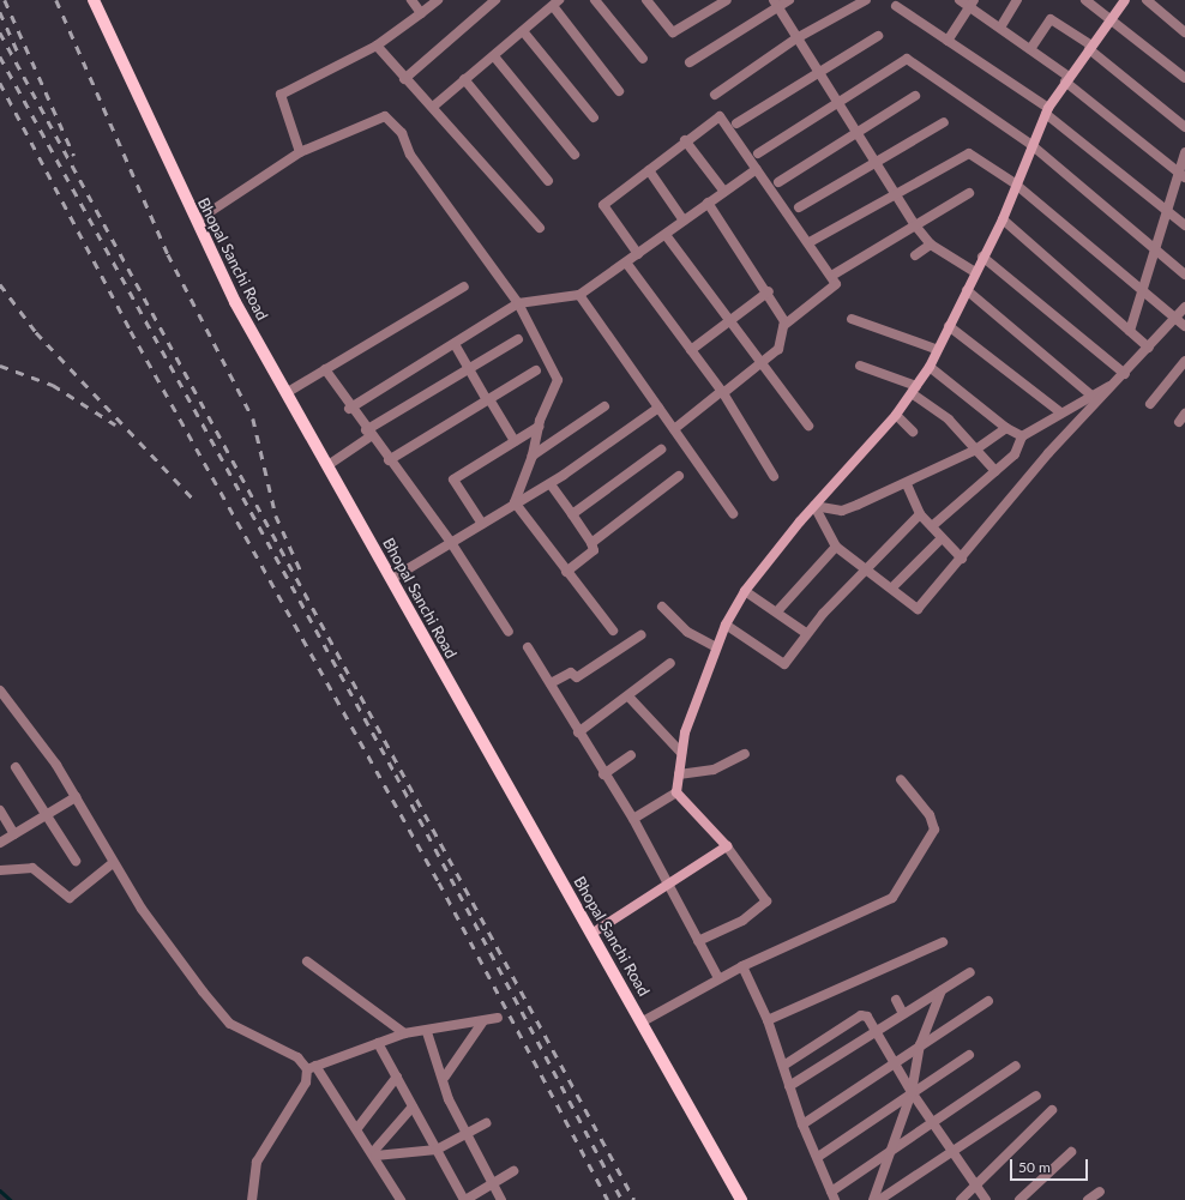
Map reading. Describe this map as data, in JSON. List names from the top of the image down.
{
  "streets": {
    "main road": ["Bhopal Sanchi Road"]
  },
  "scale_bar": "50 m"
}
